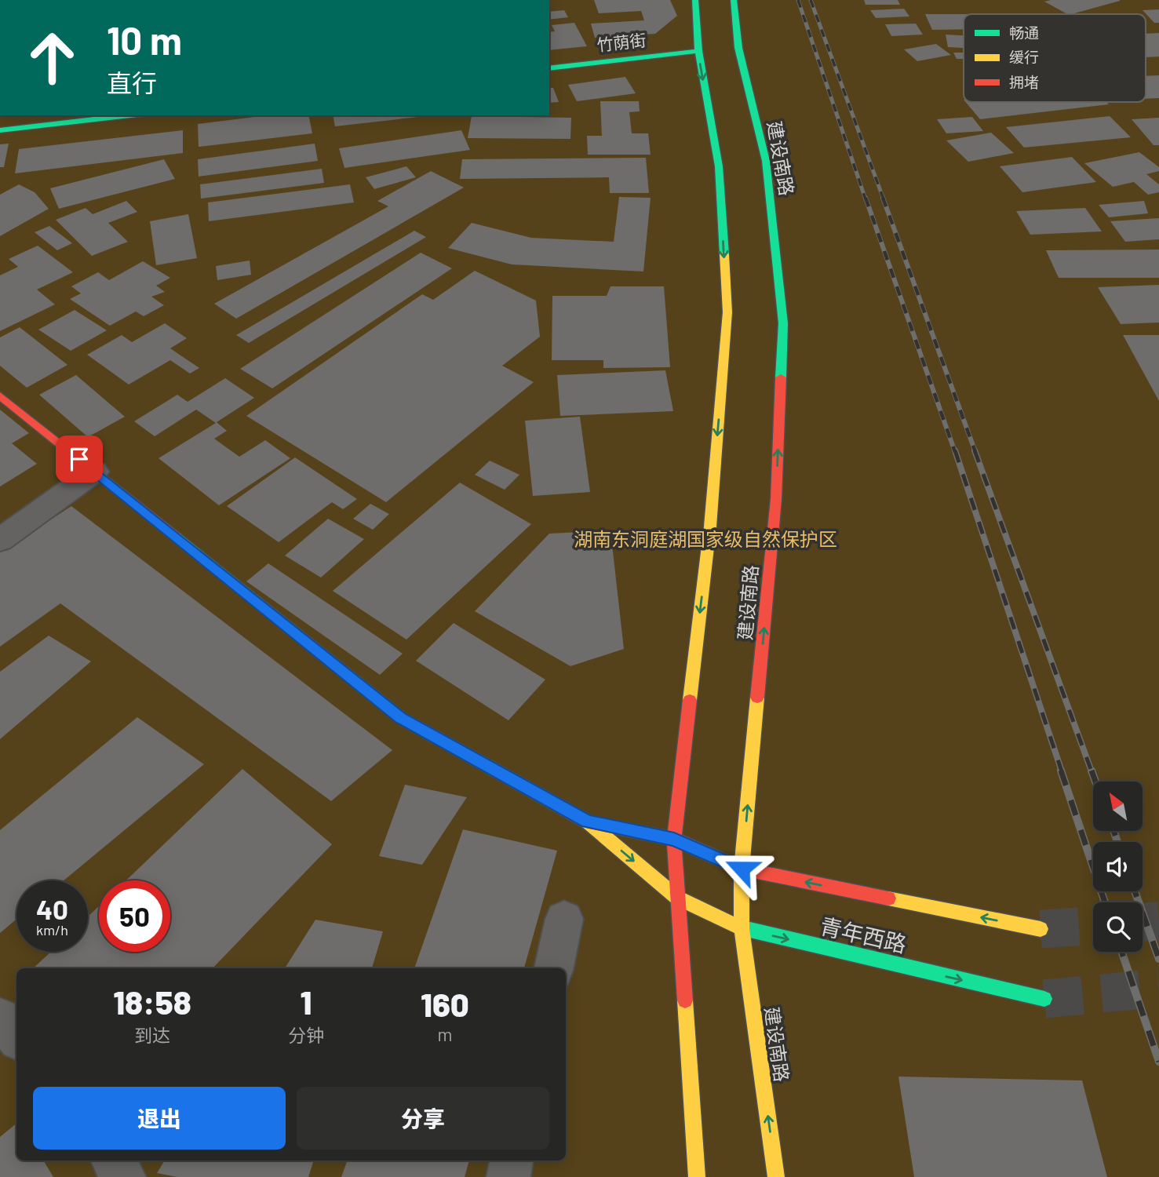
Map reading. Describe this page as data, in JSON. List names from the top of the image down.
{
  "streets": {
    "main road": ["竹荫街", "建设南路", "青年西路"]
  },
  "crossings": [
    ["建设南路", "青年西路"]
  ],
  "parks": ["湖南东洞庭湖国家级自然保护区"],
  "legend": ["畅通", "缓行", "拥堵"],
  "north": "top left",
  "page": {
    "turn": ["10 m", "直行"],
    "speed": "40 km/h",
    "limit": "50",
    "eta": [
      "18:58",
      "到达",
      "1",
      "分钟",
      "160",
      "m"
    ],
    "buttons": ["退出", "分享"]
  }
}
